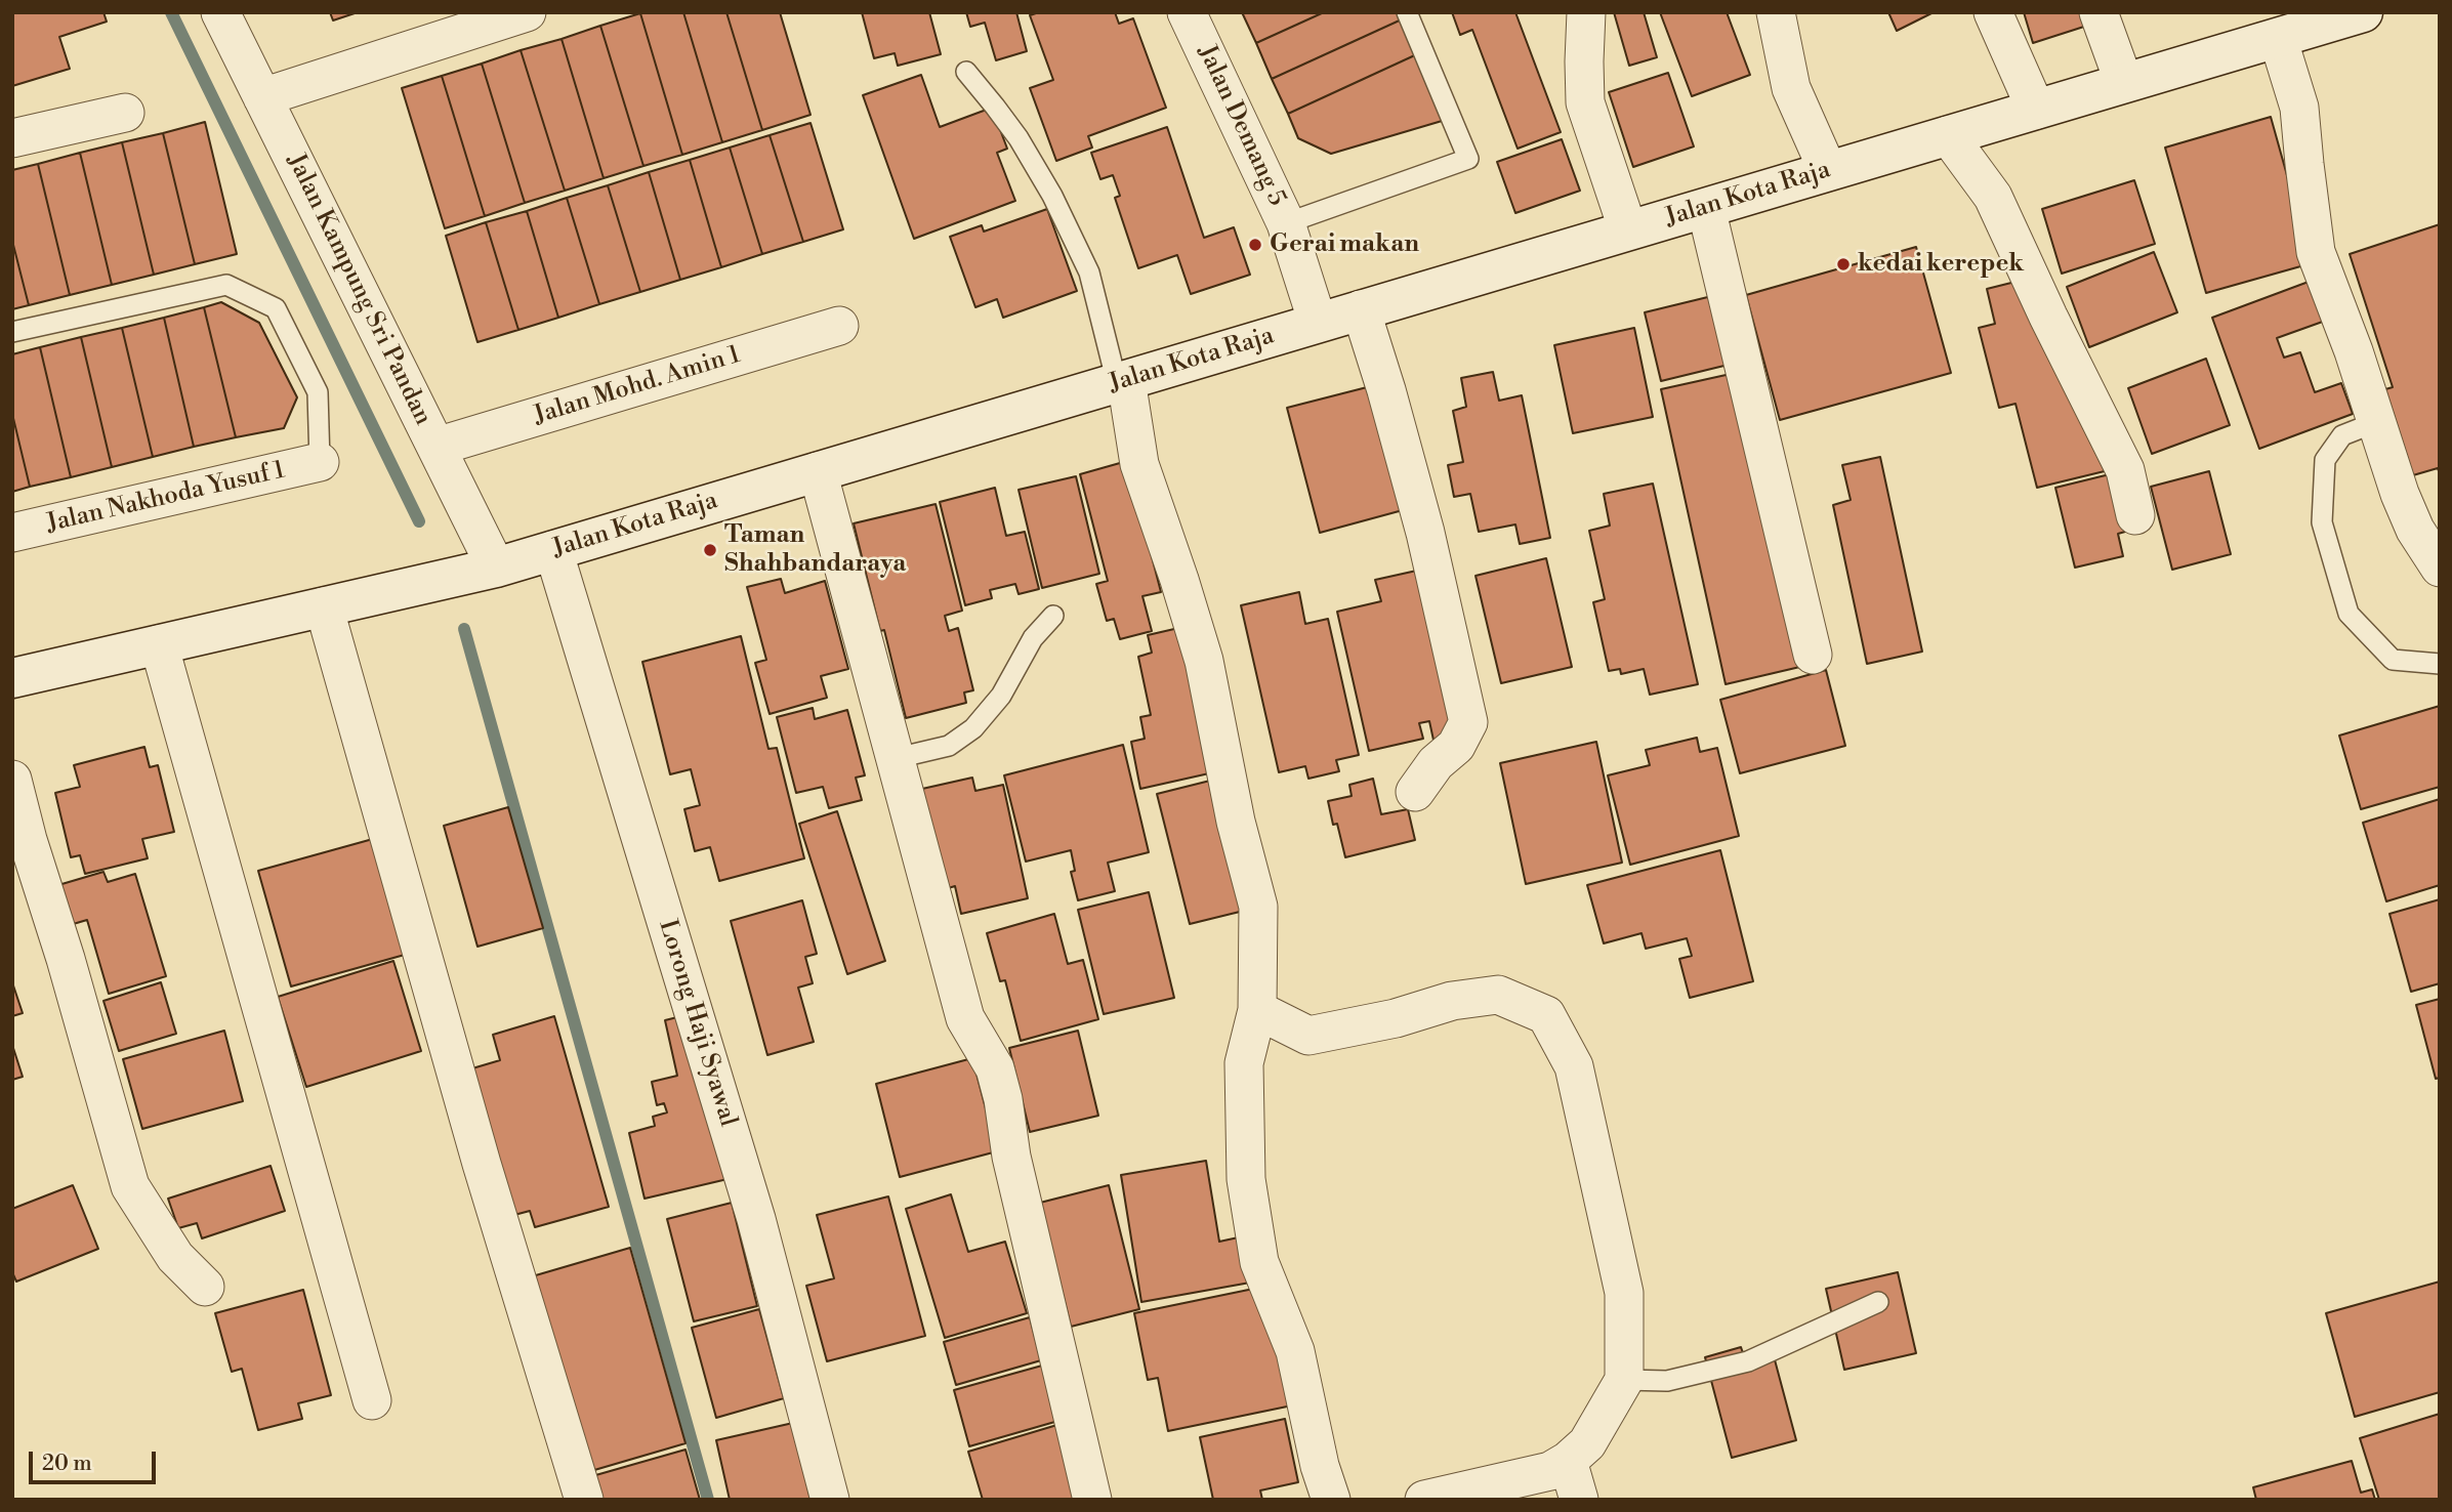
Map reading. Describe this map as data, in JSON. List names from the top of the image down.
{
  "streets": {
    "main road": ["Jalan Kota Raja"],
    "street": [
      "Jalan Demang 5",
      "Jalan Kampung Sri Pandan",
      "Jalan Mohd. Amin 1",
      "Jalan Nakhoda Yusuf 1",
      "Lorong Haji Syawal"
    ]
  },
  "crossings": [
    ["Jalan Demang 5", "Jalan Kota Raja"],
    ["Jalan Kota Raja", "Jalan Kampung Sri Pandan"],
    ["Jalan Kota Raja", "Lorong Haji Syawal"],
    ["Jalan Kampung Sri Pandan", "Jalan Mohd. Amin 1"]
  ],
  "places": ["Gerai makan", "kedai kerepek", "Taman Shahbandaraya"],
  "scale_bar": "20 m"
}
